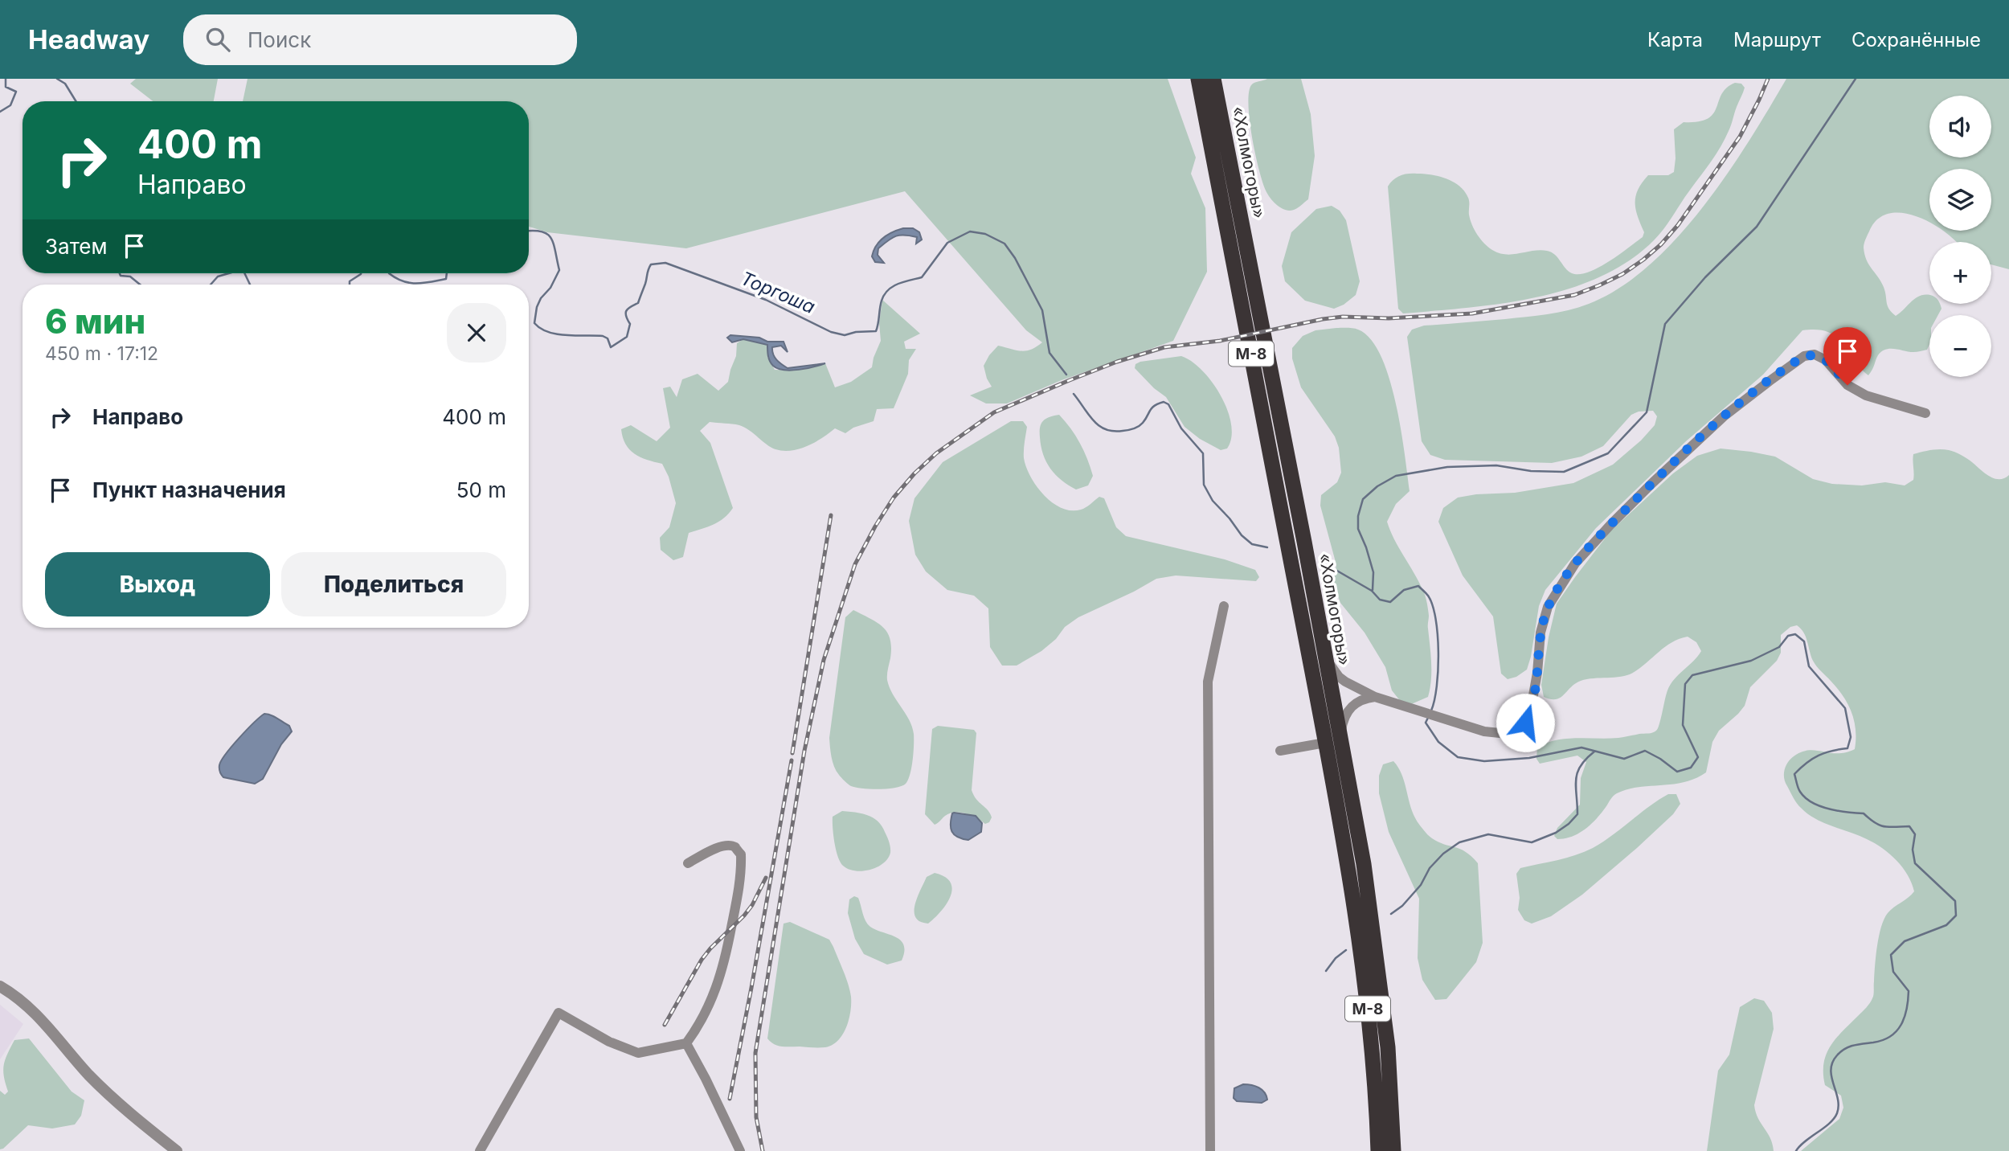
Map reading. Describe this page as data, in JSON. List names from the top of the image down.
{
  "streets": {
    "highway": ["«Холмогоры»", "М-8"]
  },
  "crossings": [
    ["«Холмогоры»", "М-8"]
  ],
  "water": ["Торгоша"],
  "page": {
    "header": "Headway",
    "search": "Поиск",
    "nav": ["Карта", "Маршрут", "Сохранённые"],
    "map_buttons": ["+", "−"],
    "turn": ["400 m", "Направо"],
    "then": "Затем",
    "heading": ["6 мин", "450 m · 17:12"],
    "list": [
      {
        "name": "Направо",
        "value": "400 m"
      },
      {
        "name": "Пункт назначения",
        "value": "50 m"
      }
    ],
    "buttons": ["Выход", "Поделиться"]
  }
}
